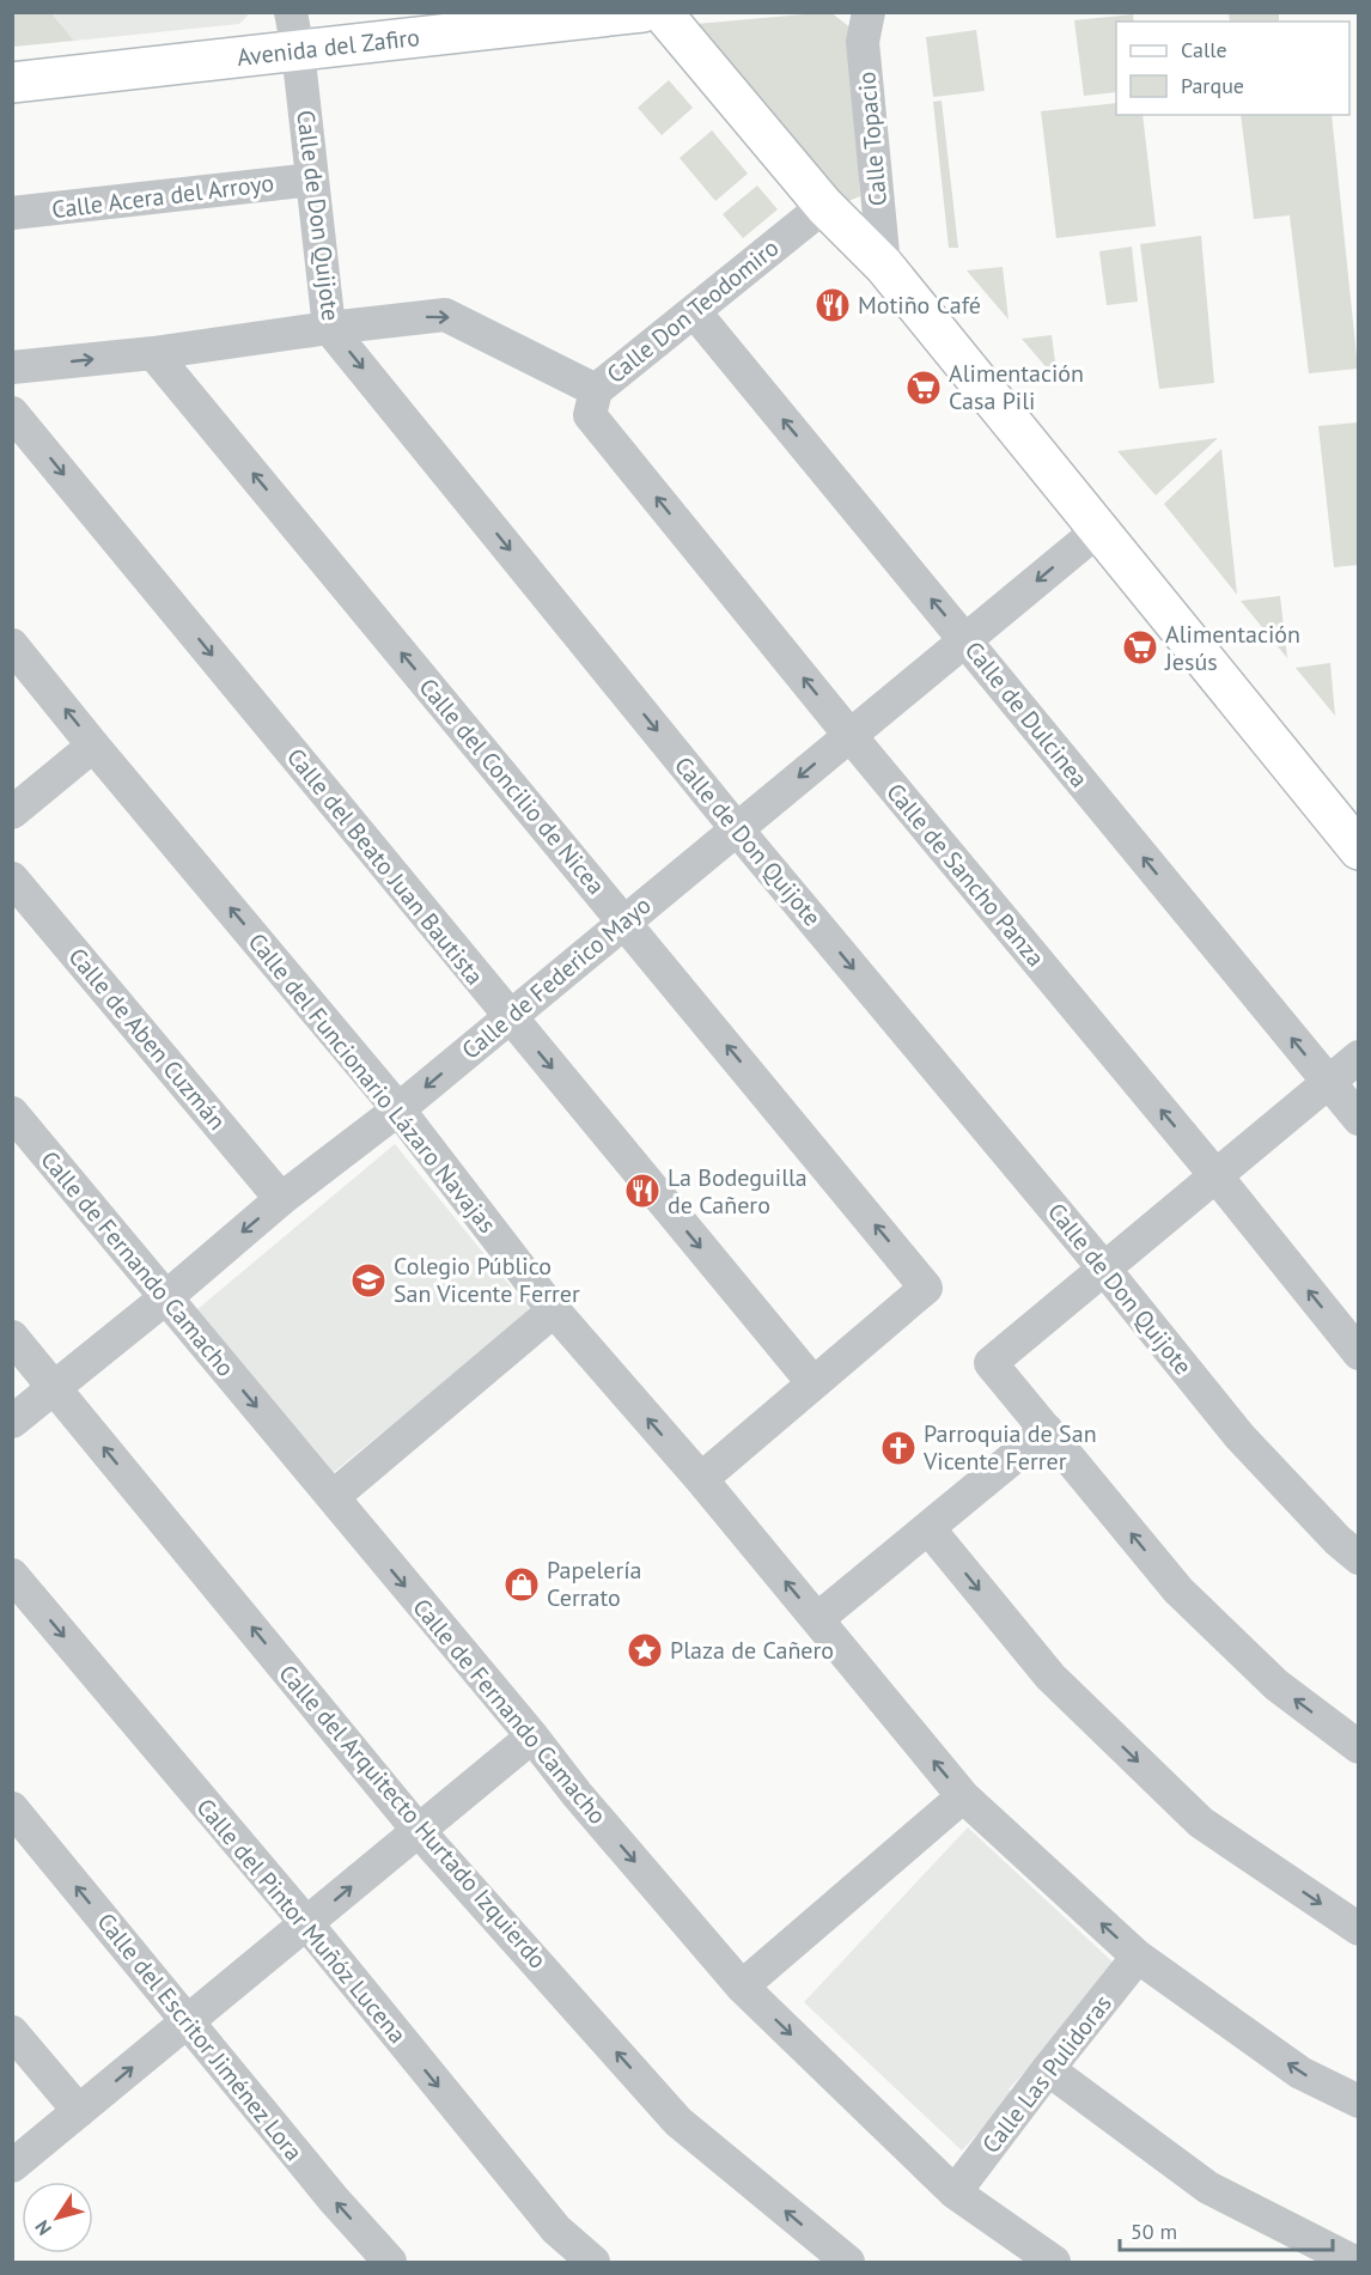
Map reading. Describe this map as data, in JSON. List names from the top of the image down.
{
  "streets": {
    "street": [
      "Avenida del Zafiro",
      "Calle Topacio",
      "Calle Acera del Arroyo",
      "Calle de Don Quijote",
      "Calle Don Teodomiro",
      "Calle de Dulcinea",
      "Calle del Concilio de Nicea",
      "Calle del Beato Juan Bautista",
      "Calle de Sancho Panza",
      "Calle de Federico Mayo",
      "Calle de Aben Cuzmán",
      "Calle del Funcionario Lázaro Navajas",
      "Calle de Fernando Camacho",
      "Calle del Arquitecto Hurtado Izquierdo",
      "Calle del Pintor Muñóz Lucena",
      "Calle del Escritor Jiménez Lora",
      "Calle Las Pulidoras"
    ]
  },
  "crossings": [
    ["Avenida del Zafiro", "Calle de Don Quijote"],
    ["Calle Acera del Arroyo", "Calle de Don Quijote"],
    ["Calle de Don Quijote", "Calle Don Teodomiro"],
    ["Calle de Don Quijote", "Calle de Federico Mayo"],
    ["Calle Don Teodomiro", "Calle de Dulcinea"],
    ["Calle Don Teodomiro", "Calle del Concilio de Nicea"],
    ["Calle Don Teodomiro", "Calle de Sancho Panza"],
    ["Calle de Dulcinea", "Calle de Federico Mayo"],
    ["Calle del Concilio de Nicea", "Calle del Beato Juan Bautista"],
    ["Calle del Concilio de Nicea", "Calle de Federico Mayo"],
    ["Calle del Beato Juan Bautista", "Calle de Federico Mayo"],
    ["Calle de Sancho Panza", "Calle de Federico Mayo"],
    ["Calle de Federico Mayo", "Calle de Aben Cuzmán"],
    ["Calle de Federico Mayo", "Calle del Funcionario Lázaro Navajas"],
    ["Calle de Federico Mayo", "Calle de Fernando Camacho"],
    ["Calle de Federico Mayo", "Calle del Arquitecto Hurtado Izquierdo"],
    ["Calle del Funcionario Lázaro Navajas", "Calle Las Pulidoras"],
    ["Calle de Fernando Camacho", "Calle Las Pulidoras"]
  ],
  "one_way": [
    "Calle de Don Quijote",
    "Calle Don Teodomiro",
    "Calle del Concilio de Nicea",
    "Calle del Beato Juan Bautista",
    "Calle de Sancho Panza",
    "Calle de Federico Mayo",
    "Calle de Fernando Camacho",
    "Calle del Arquitecto Hurtado Izquierdo",
    "Calle del Pintor Muñóz Lucena",
    "Calle del Escritor Jiménez Lora"
  ],
  "places": {
    "restaurant": ["Motiño Café", "La Bodeguilla de Cañero"],
    "supermarket": ["Alimentación Casa Pili", "Alimentación Jesús"],
    "school or university": ["Colegio Público San Vicente Ferrer"],
    "church": ["Parroquia de San Vicente Ferrer"],
    "shop": ["Papelería Cerrato"],
    "place": ["Plaza de Cañero"]
  },
  "legend": ["Calle", "Parque"],
  "scale_bar": "50 m",
  "north": "bottom left"
}
